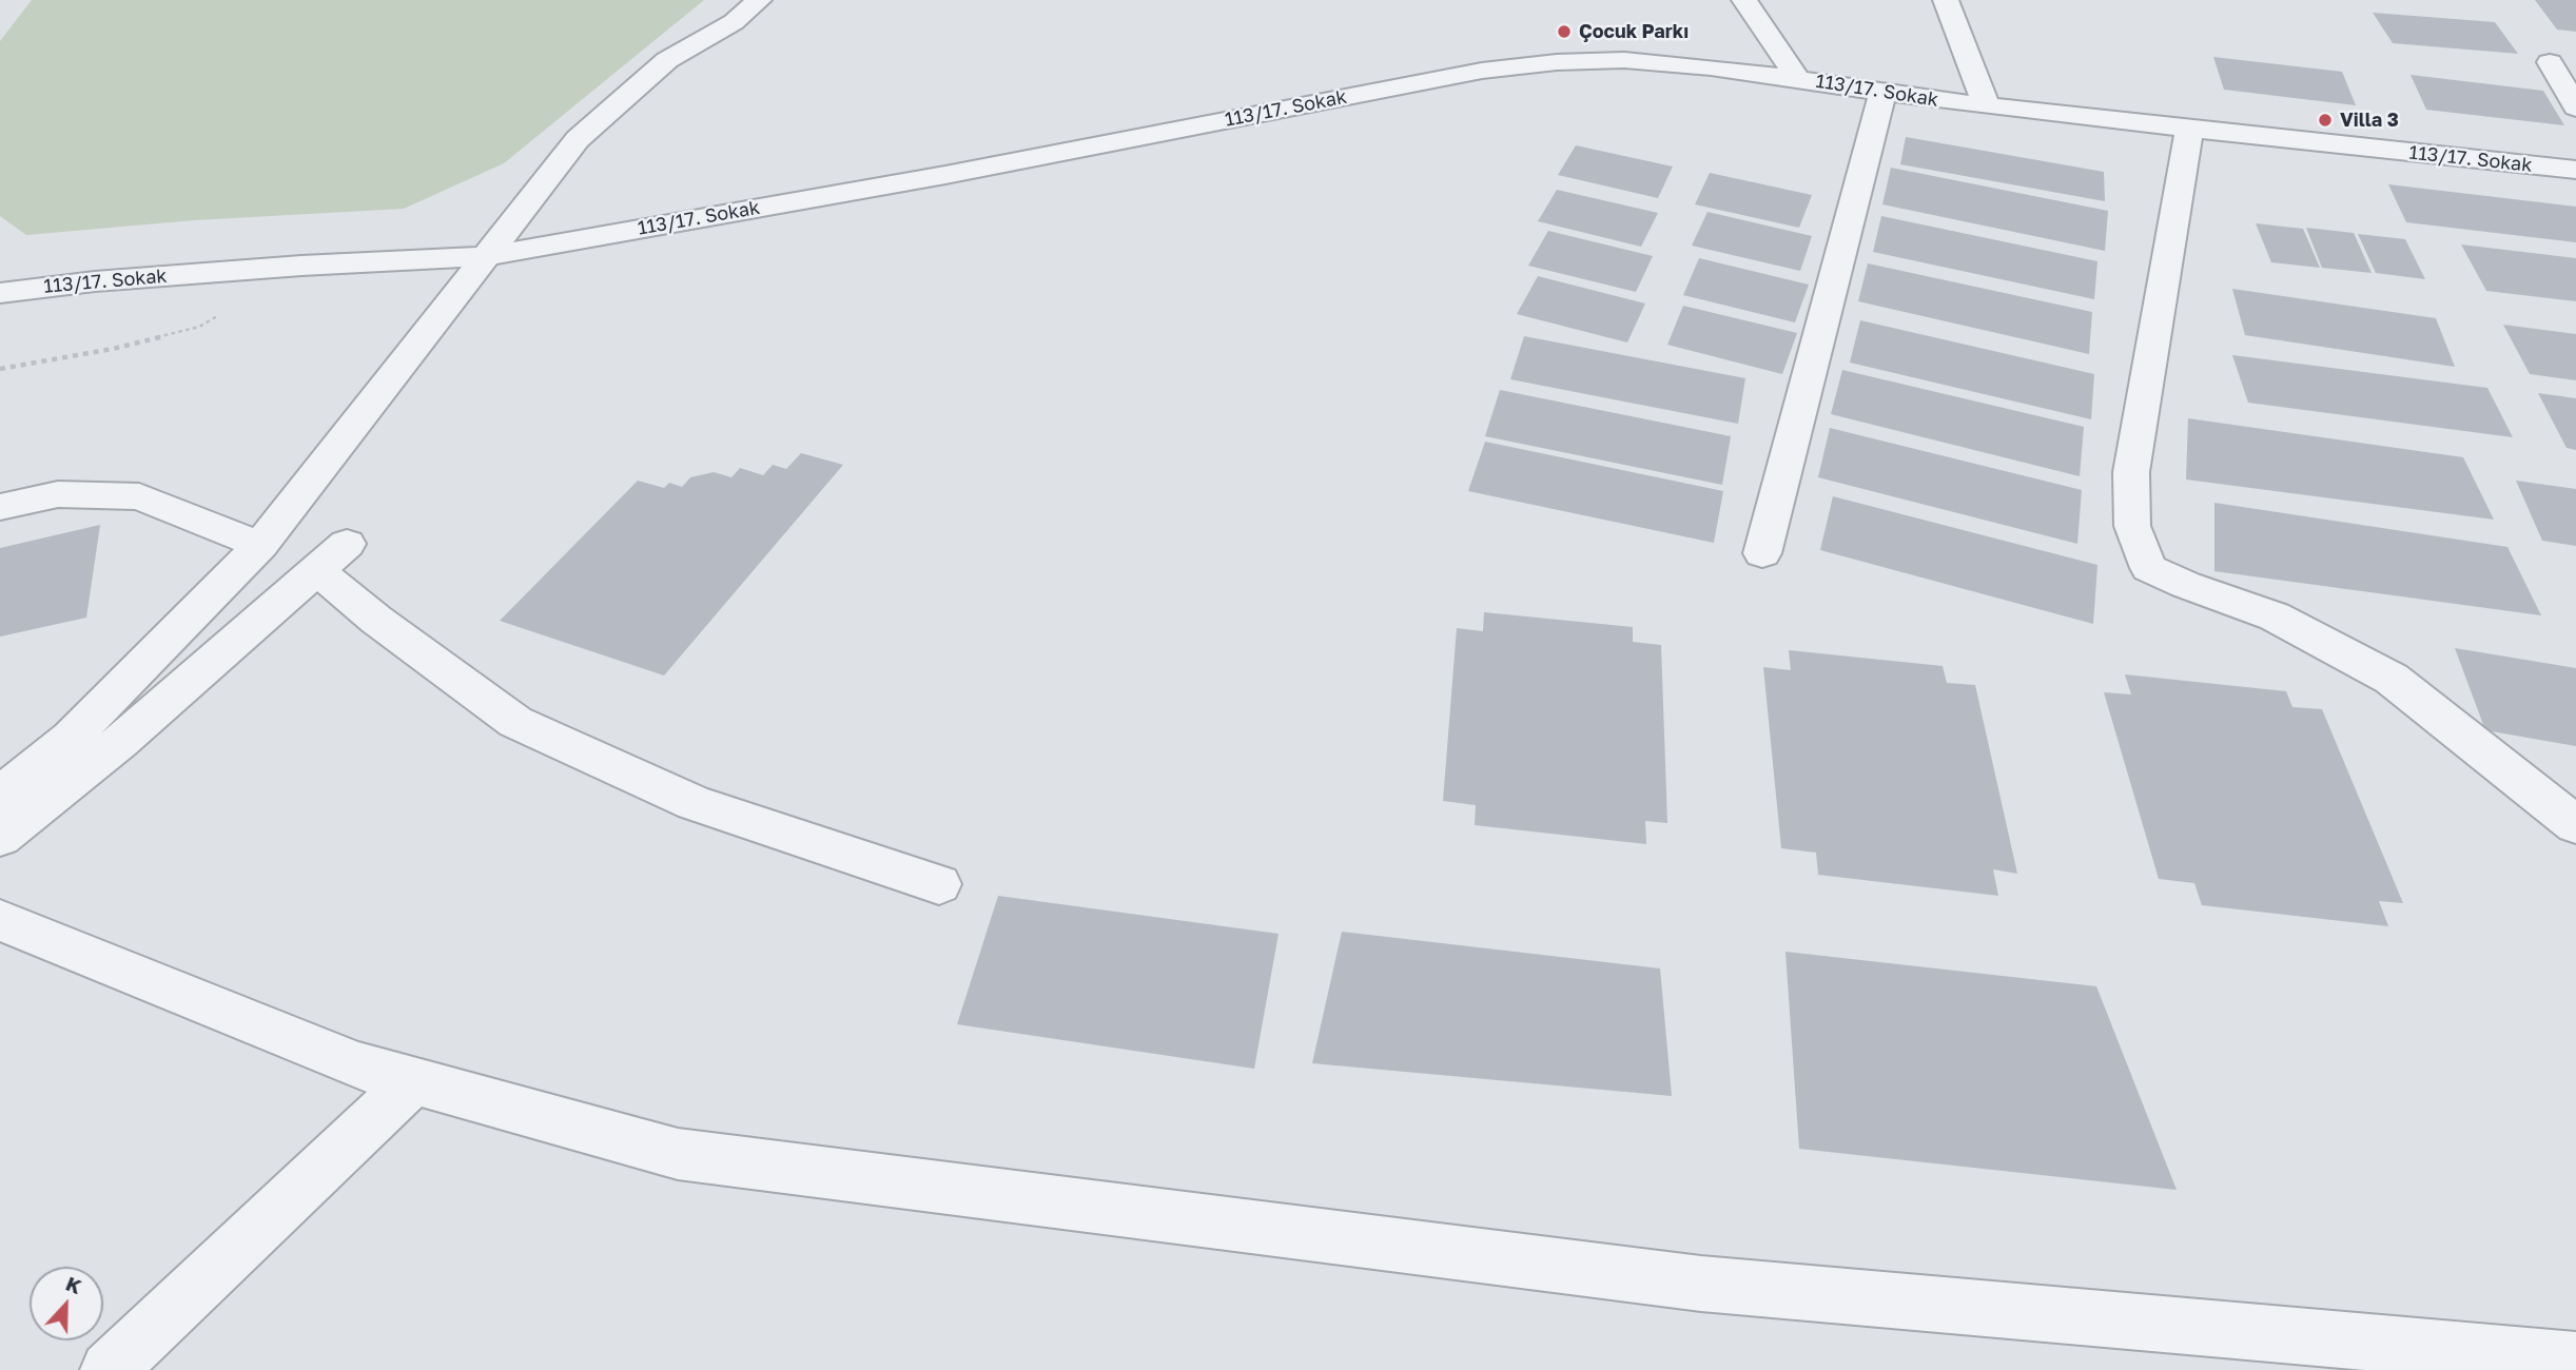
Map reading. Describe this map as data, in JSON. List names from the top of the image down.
{
  "streets": {
    "street": ["113/17. Sokak"]
  },
  "places": ["Çocuk Parkı", "Villa 3"],
  "north": "top"
}
